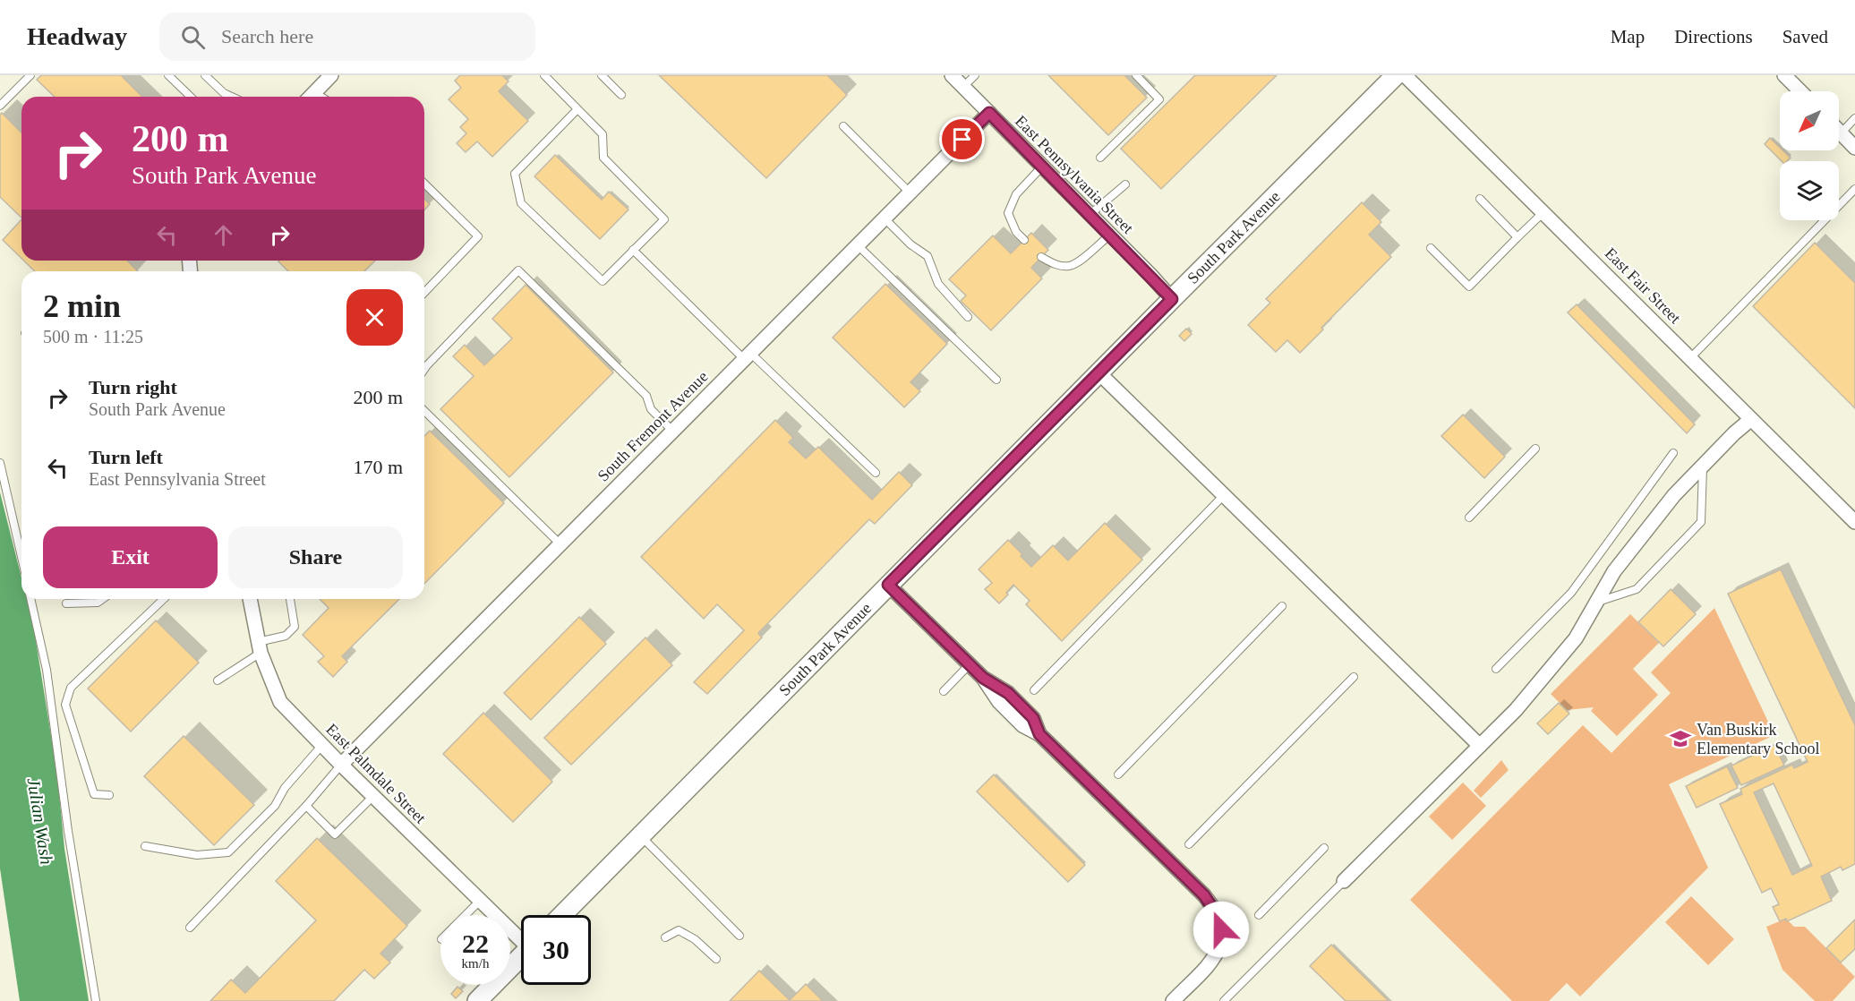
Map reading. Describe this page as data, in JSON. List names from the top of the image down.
{
  "streets": {
    "main road": ["South Park Avenue"],
    "street": [
      "East Pennsylvania Street",
      "East Fair Street",
      "South Fremont Avenue",
      "East Palmdale Street"
    ]
  },
  "crossings": [
    ["East Pennsylvania Street", "South Park Avenue"],
    ["East Pennsylvania Street", "South Fremont Avenue"],
    ["South Fremont Avenue", "East Palmdale Street"]
  ],
  "water": ["Julian Wash"],
  "places": {
    "school or university": ["Van Buskirk Elementary School"]
  },
  "north": "bottom left",
  "page": {
    "header": "Headway",
    "search": "Search here",
    "nav": ["Map", "Directions", "Saved"],
    "turn": ["200 m", "South Park Avenue"],
    "heading": ["2 min", "500 m · 11:25"],
    "list": [
      {
        "name": "Turn right",
        "note": "South Park Avenue",
        "value": "200 m"
      },
      {
        "name": "Turn left",
        "note": "East Pennsylvania Street",
        "value": "170 m"
      }
    ],
    "buttons": ["Exit", "Share"],
    "speed": "22 km/h",
    "limit": "30"
  }
}
